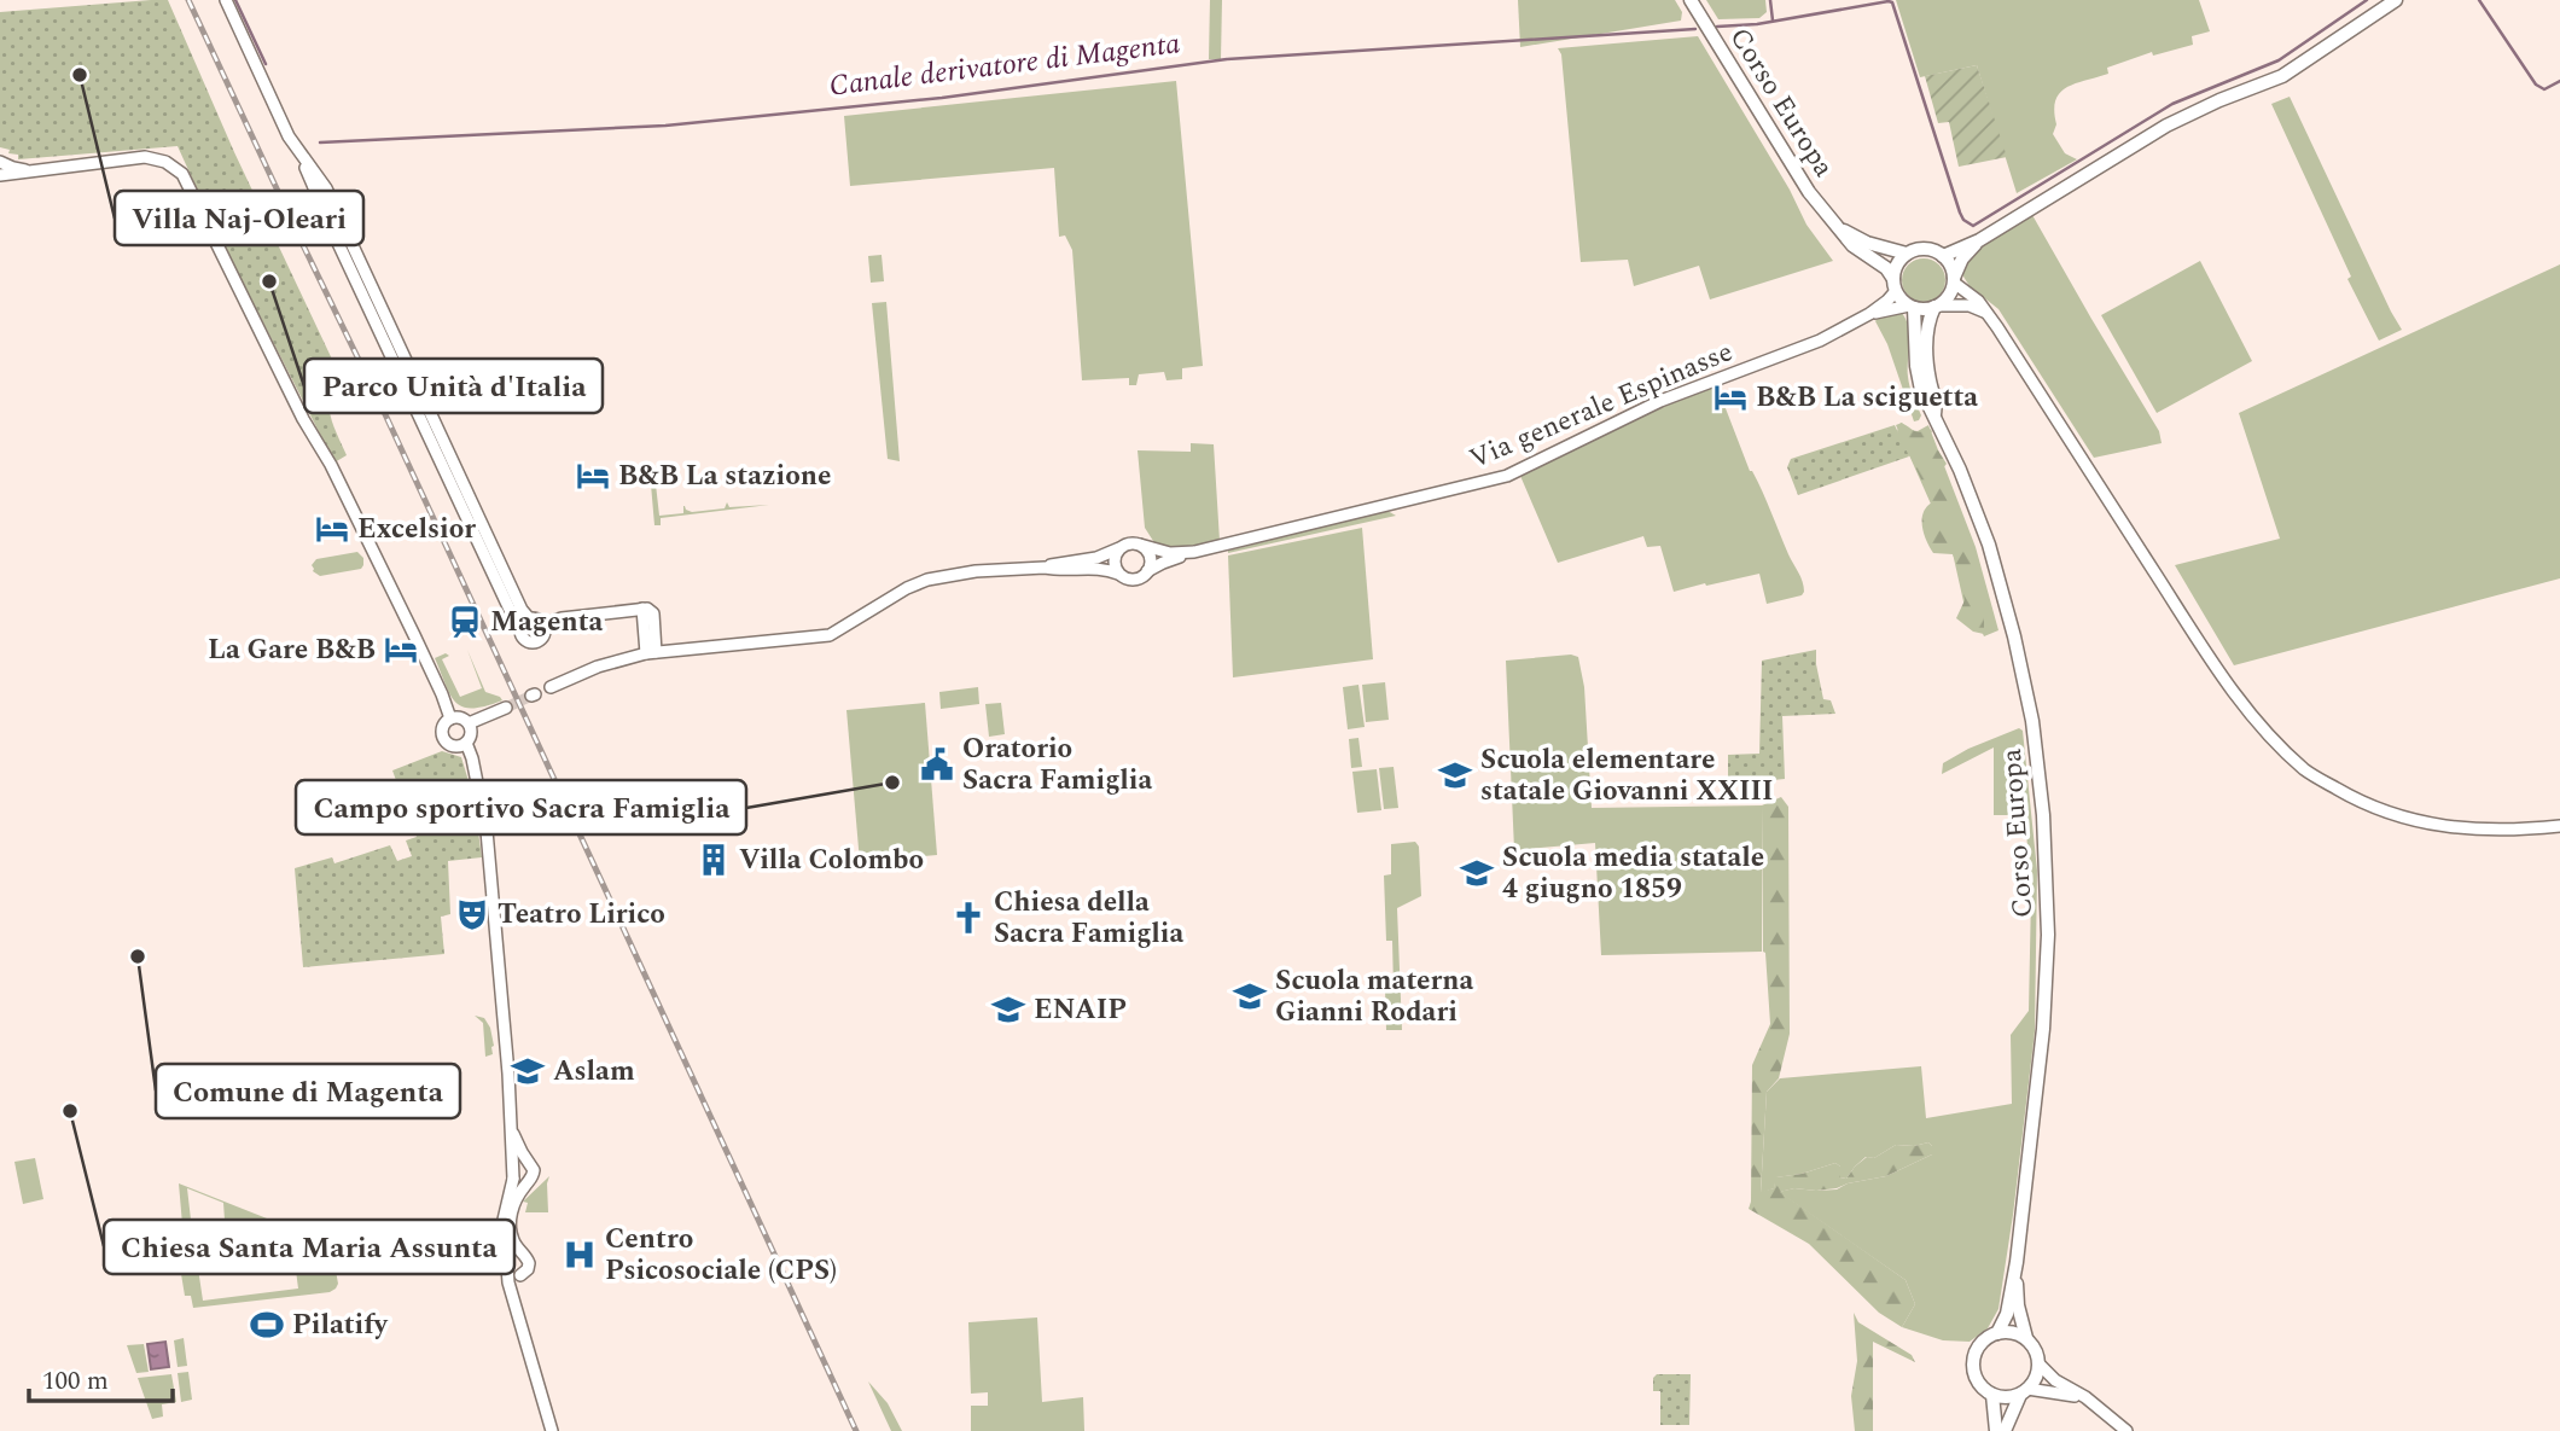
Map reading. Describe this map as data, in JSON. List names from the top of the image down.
{
  "streets": {
    "main road": ["Corso Europa"],
    "street": ["Via generale Espinasse"]
  },
  "crossings": [
    ["Corso Europa", "Via generale Espinasse"]
  ],
  "water": ["Canale derivatore di Magenta"],
  "places": {
    "other": [
      "Villa Naj-Oleari",
      "Parco Unità d'Italia",
      "Campo sportivo Sacra Famiglia",
      "Comune di Magenta",
      "Chiesa Santa Maria Assunta"
    ],
    "hotel": [
      "B&B La sciguetta",
      "B&B La stazione",
      "Excelsior",
      "La Gare B&B"
    ],
    "station": ["Magenta"],
    "public building": ["Oratorio Sacra Famiglia"],
    "school or university": [
      "Scuola elementare statale Giovanni XXIII",
      "Scuola media statale 4 giugno 1859",
      "Scuola materna Gianni Rodari",
      "ENAIP",
      "Aslam"
    ],
    "building": ["Villa Colombo"],
    "theatre": ["Teatro Lirico"],
    "church": ["Chiesa della Sacra Famiglia"],
    "hospital": ["Centro Psicosociale (CPS)"],
    "sports": ["Pilatify"]
  },
  "scale_bar": "100 m"
}
